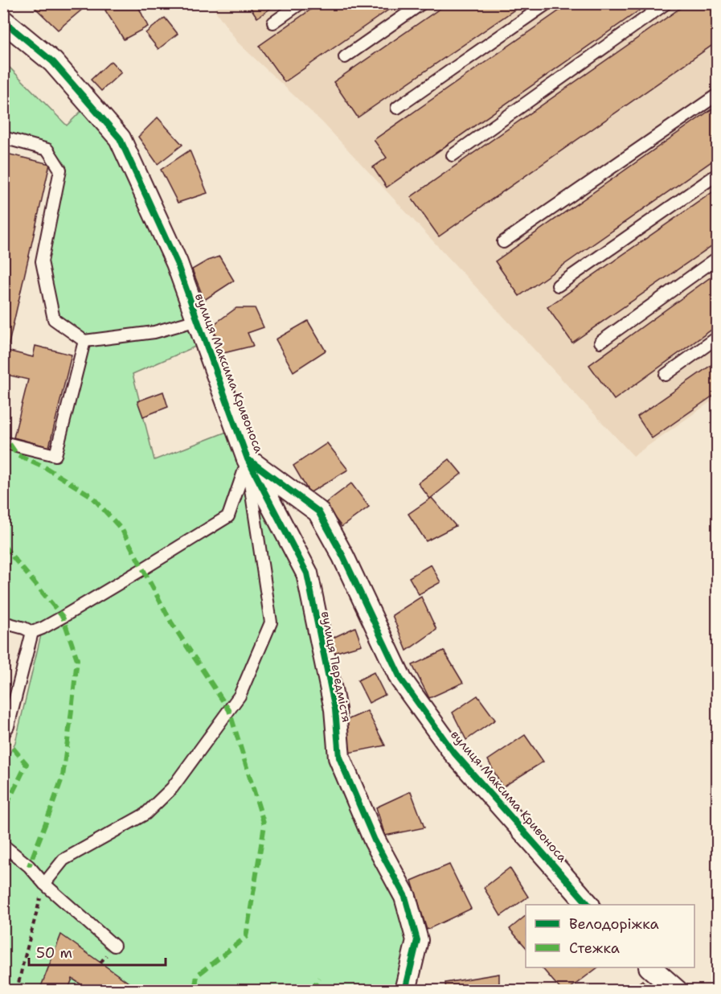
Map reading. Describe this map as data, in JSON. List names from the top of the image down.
{
  "streets": {
    "street": ["вулиця Максима Кривоноса", "вулиця Передмістя"]
  },
  "crossings": [
    ["вулиця Максима Кривоноса", "вулиця Передмістя"]
  ],
  "legend": ["Велодоріжка", "Стежка"],
  "scale_bar": "50 m"
}
